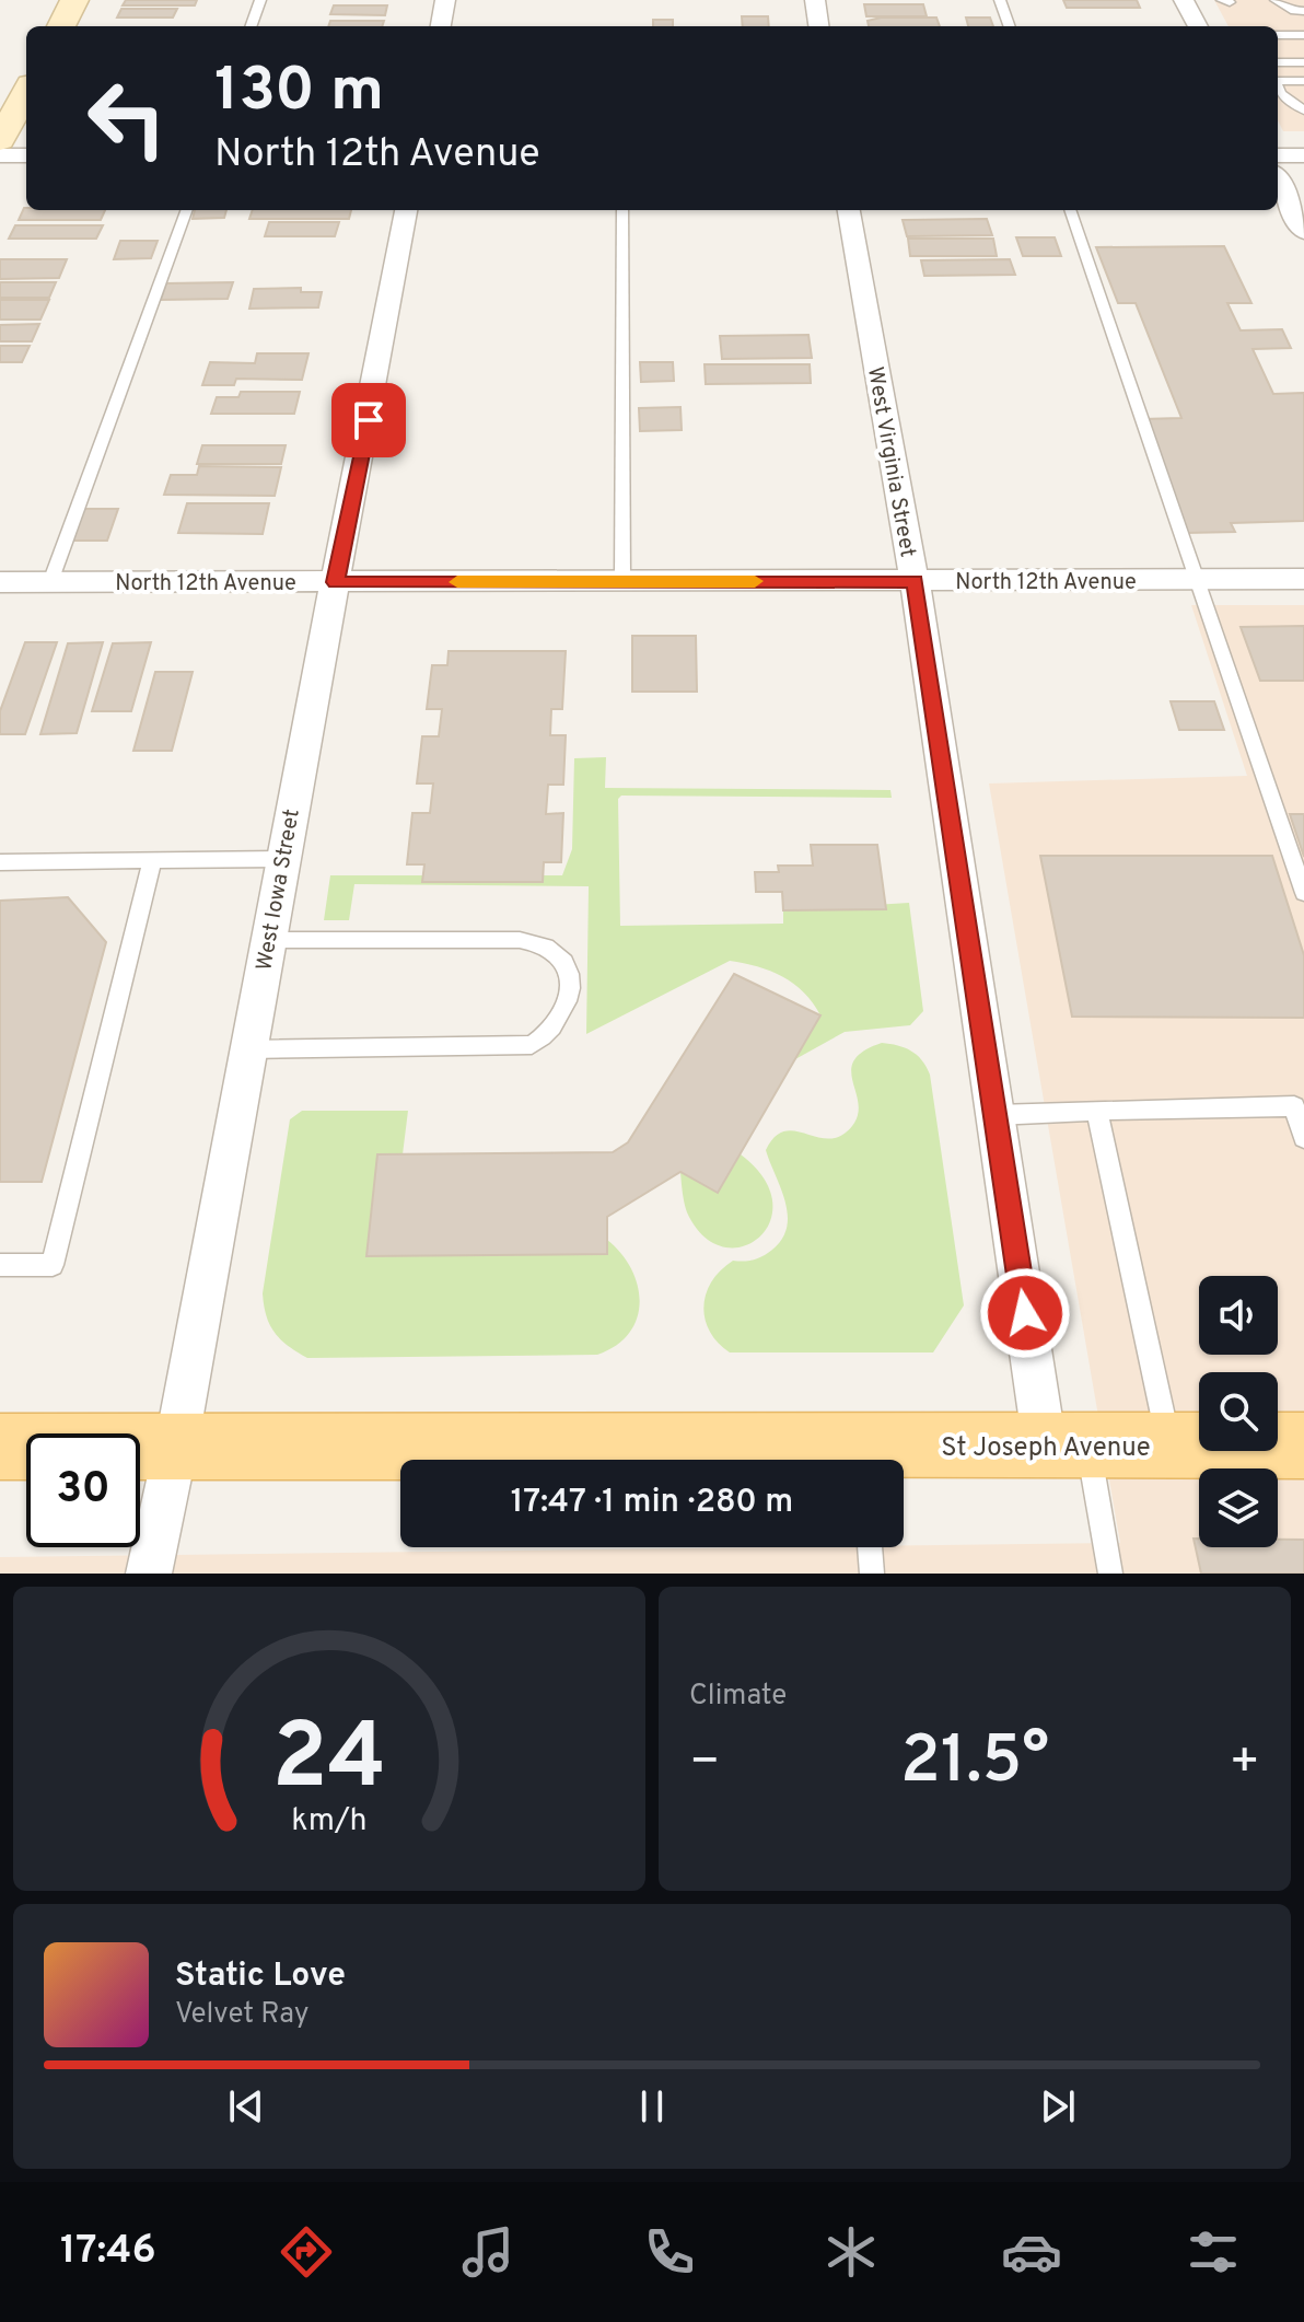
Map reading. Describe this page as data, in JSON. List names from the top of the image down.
{
  "streets": {
    "main road": ["St Joseph Avenue"],
    "street": ["West Virginia Street", "North 12th Avenue", "West Iowa Street"]
  },
  "crossings": [
    ["West Virginia Street", "North 12th Avenue"],
    ["West Virginia Street", "St Joseph Avenue"],
    ["North 12th Avenue", "West Iowa Street"],
    ["West Iowa Street", "St Joseph Avenue"]
  ],
  "page": {
    "turn": ["130 m", "North 12th Avenue"],
    "limit": "30",
    "trip": "17:47 · 1 min · 280 m",
    "tile": "Climate",
    "heat": ["−", "21.5°", "+"],
    "song": ["Static Love", "Velvet Ray"],
    "tabs": "17:46",
    "gauge": ["24", "km/h"]
  }
}
